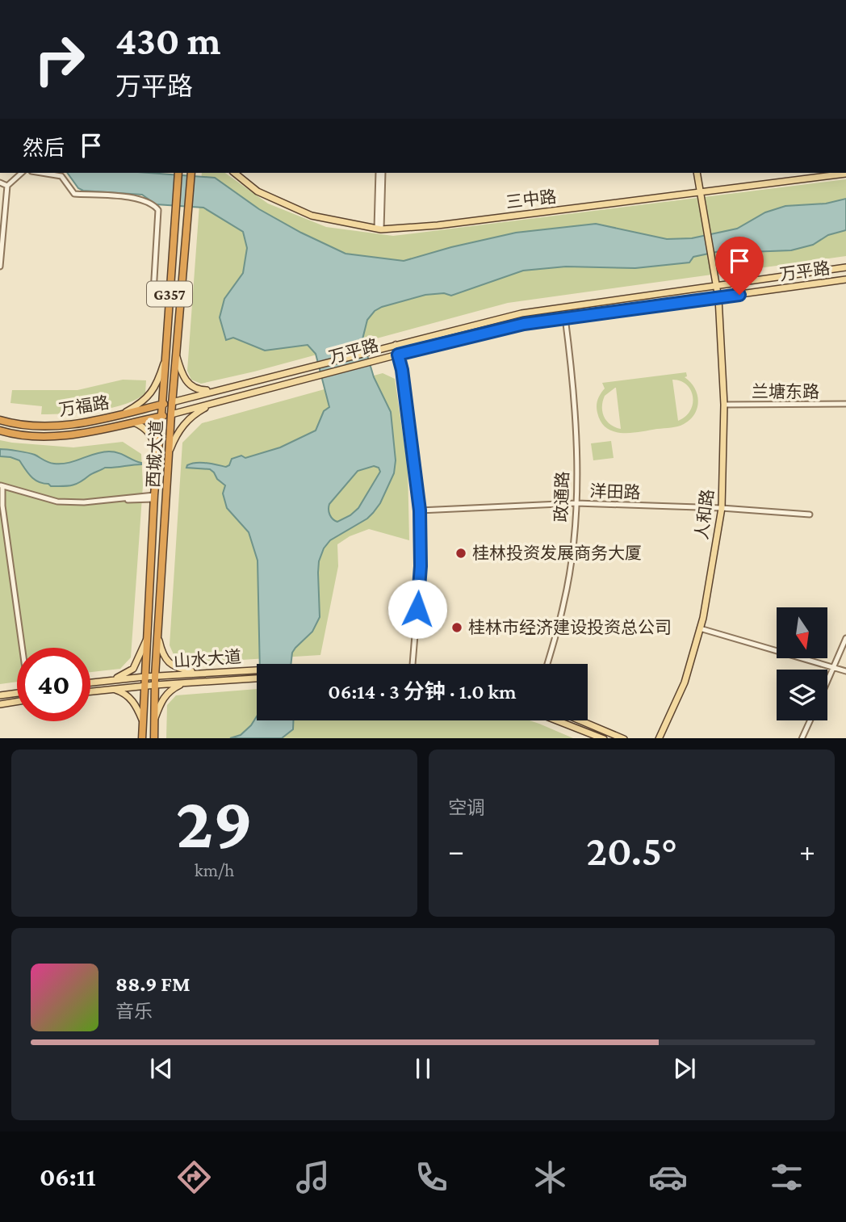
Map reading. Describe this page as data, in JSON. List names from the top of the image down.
{
  "streets": {
    "highway": ["G357", "万福路", "西城大道"],
    "main road": [
      "三中路",
      "万平路",
      "人和路",
      "山水大道"
    ],
    "street": ["兰塘东路", "洋田路", "政通路"]
  },
  "crossings": [
    ["三中路", "人和路"],
    ["万平路", "万福路"],
    ["万平路", "西城大道"],
    ["万平路", "政通路"],
    ["万平路", "人和路"],
    ["兰塘东路", "人和路"],
    ["万福路", "西城大道"],
    ["西城大道", "山水大道"],
    ["洋田路", "政通路"],
    ["洋田路", "人和路"]
  ],
  "places": ["桂林投资发展商务大厦", "桂林市经济建设投资总公司"],
  "north": "bottom",
  "page": {
    "turn": ["430 m", "万平路"],
    "then": "然后",
    "limit": "40",
    "trip": "06:14 · 3 分钟 · 1.0 km",
    "tile": [
      ["29", "km/h"],
      "空调"
    ],
    "heat": ["−", "20.5°", "+"],
    "song": ["88.9 FM", "音乐"],
    "tabs": "06:11"
  }
}
